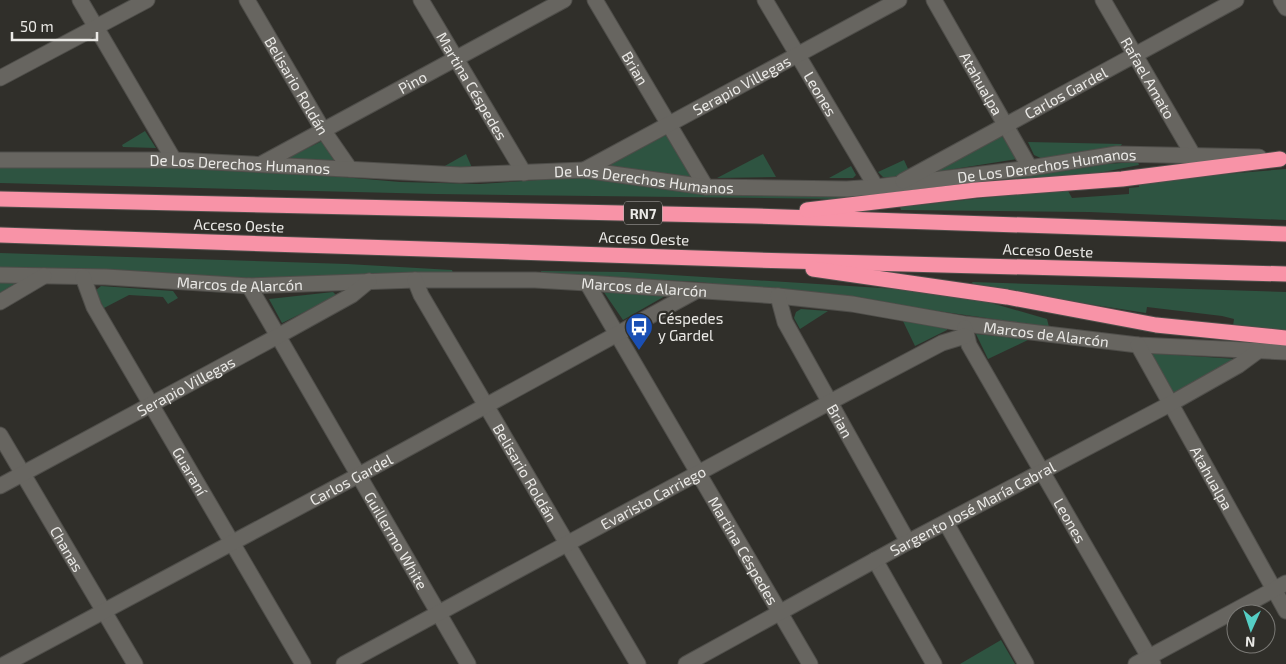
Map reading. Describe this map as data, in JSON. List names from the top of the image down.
{
  "streets": {
    "highway": ["RN7", "Acceso Oeste"],
    "street": [
      "Brian",
      "Rafael Amato",
      "Pino",
      "Atahualpa",
      "Belisario Roldán",
      "Serapio Villegas",
      "Martina Céspedes",
      "Carlos Gardel",
      "Leones",
      "De Los Derechos Humanos",
      "Marcos de Alarcón",
      "Guaraní",
      "Evaristo Carriego",
      "Sargento José María Cabral",
      "Guillermo White",
      "Chanas"
    ]
  },
  "crossings": [
    ["Brian", "Serapio Villegas"],
    ["Brian", "De Los Derechos Humanos"],
    ["Brian", "Marcos de Alarcón"],
    ["Brian", "Evaristo Carriego"],
    ["Brian", "Sargento José María Cabral"],
    ["Rafael Amato", "Carlos Gardel"],
    ["Rafael Amato", "De Los Derechos Humanos"],
    ["Pino", "Belisario Roldán"],
    ["Pino", "Martina Céspedes"],
    ["Pino", "De Los Derechos Humanos"],
    ["Atahualpa", "Carlos Gardel"],
    ["Atahualpa", "De Los Derechos Humanos"],
    ["Atahualpa", "Marcos de Alarcón"],
    ["Atahualpa", "Sargento José María Cabral"],
    ["Belisario Roldán", "Carlos Gardel"],
    ["Belisario Roldán", "De Los Derechos Humanos"],
    ["Belisario Roldán", "Marcos de Alarcón"],
    ["Belisario Roldán", "Evaristo Carriego"],
    ["Serapio Villegas", "Leones"],
    ["Serapio Villegas", "De Los Derechos Humanos"],
    ["Serapio Villegas", "Marcos de Alarcón"],
    ["Serapio Villegas", "Guaraní"],
    ["Serapio Villegas", "Guillermo White"],
    ["Serapio Villegas", "Chanas"],
    ["Martina Céspedes", "Carlos Gardel"],
    ["Martina Céspedes", "De Los Derechos Humanos"],
    ["Martina Céspedes", "Marcos de Alarcón"],
    ["Martina Céspedes", "Evaristo Carriego"],
    ["Martina Céspedes", "Sargento José María Cabral"],
    ["Carlos Gardel", "De Los Derechos Humanos"],
    ["Carlos Gardel", "Marcos de Alarcón"],
    ["Carlos Gardel", "Guaraní"],
    ["Carlos Gardel", "Guillermo White"],
    ["Carlos Gardel", "Chanas"],
    ["Leones", "De Los Derechos Humanos"],
    ["Leones", "Marcos de Alarcón"],
    ["Leones", "Evaristo Carriego"],
    ["Leones", "Sargento José María Cabral"],
    ["Marcos de Alarcón", "Guaraní"],
    ["Marcos de Alarcón", "Evaristo Carriego"],
    ["Marcos de Alarcón", "Sargento José María Cabral"],
    ["Marcos de Alarcón", "Guillermo White"],
    ["Evaristo Carriego", "Guillermo White"]
  ],
  "places": {
    "bus stop": ["Céspedes y Gardel"]
  },
  "scale_bar": "50 m",
  "north": "bottom"
}
